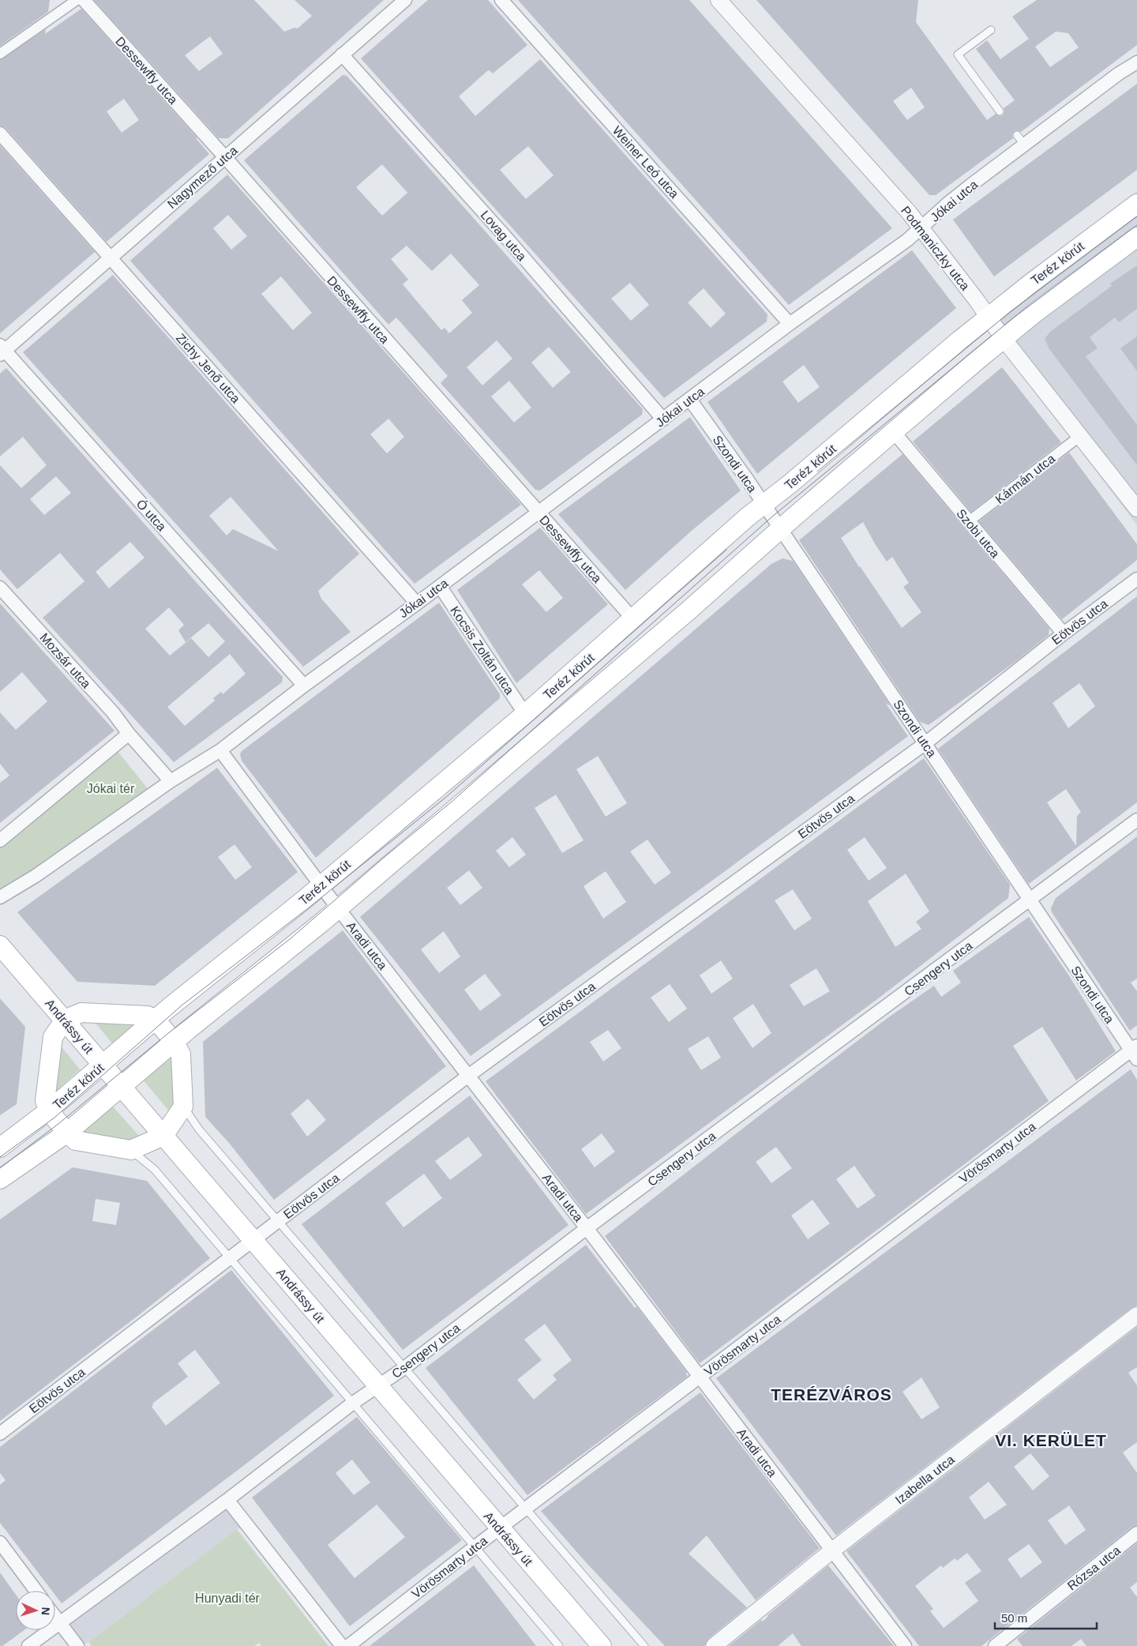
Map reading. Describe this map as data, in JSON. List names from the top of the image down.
{
  "streets": {
    "main road": ["Teréz körút", "Andrássy út"],
    "street": [
      "Dessewffy utca",
      "Weiner Leó utca",
      "Nagymező utca",
      "Jókai utca",
      "Lovag utca",
      "Podmaniczky utca",
      "Zichy Jenő utca",
      "Szondi utca",
      "Kármán utca",
      "Ó utca",
      "Szobi utca",
      "Eötvös utca",
      "Kocsis Zoltán utca",
      "Mozsár utca",
      "Aradi utca",
      "Csengery utca",
      "Vörösmarty utca",
      "Izabella utca",
      "Rózsa utca"
    ]
  },
  "crossings": [
    ["Dessewffy utca", "Nagymező utca"],
    ["Dessewffy utca", "Jókai utca"],
    ["Dessewffy utca", "Teréz körút"],
    ["Weiner Leó utca", "Jókai utca"],
    ["Nagymező utca", "Lovag utca"],
    ["Nagymező utca", "Zichy Jenő utca"],
    ["Nagymező utca", "Ó utca"],
    ["Jókai utca", "Lovag utca"],
    ["Jókai utca", "Podmaniczky utca"],
    ["Jókai utca", "Zichy Jenő utca"],
    ["Jókai utca", "Szondi utca"],
    ["Jókai utca", "Ó utca"],
    ["Jókai utca", "Kocsis Zoltán utca"],
    ["Jókai utca", "Aradi utca"],
    ["Podmaniczky utca", "Teréz körút"],
    ["Podmaniczky utca", "Kármán utca"],
    ["Teréz körút", "Szondi utca"],
    ["Teréz körút", "Szobi utca"],
    ["Teréz körút", "Kocsis Zoltán utca"],
    ["Teréz körút", "Aradi utca"],
    ["Teréz körút", "Andrássy út"],
    ["Szondi utca", "Eötvös utca"],
    ["Szondi utca", "Csengery utca"],
    ["Szondi utca", "Vörösmarty utca"],
    ["Kármán utca", "Szobi utca"],
    ["Szobi utca", "Eötvös utca"],
    ["Eötvös utca", "Aradi utca"],
    ["Eötvös utca", "Andrássy út"],
    ["Aradi utca", "Csengery utca"],
    ["Aradi utca", "Vörösmarty utca"],
    ["Aradi utca", "Izabella utca"],
    ["Csengery utca", "Andrássy út"],
    ["Andrássy út", "Vörösmarty utca"]
  ],
  "districts": ["TERÉZVÁROS", "VI. KERÜLET"],
  "parks": ["Jókai tér", "Hunyadi tér"],
  "scale_bar": "50 m",
  "north": "right"
}
